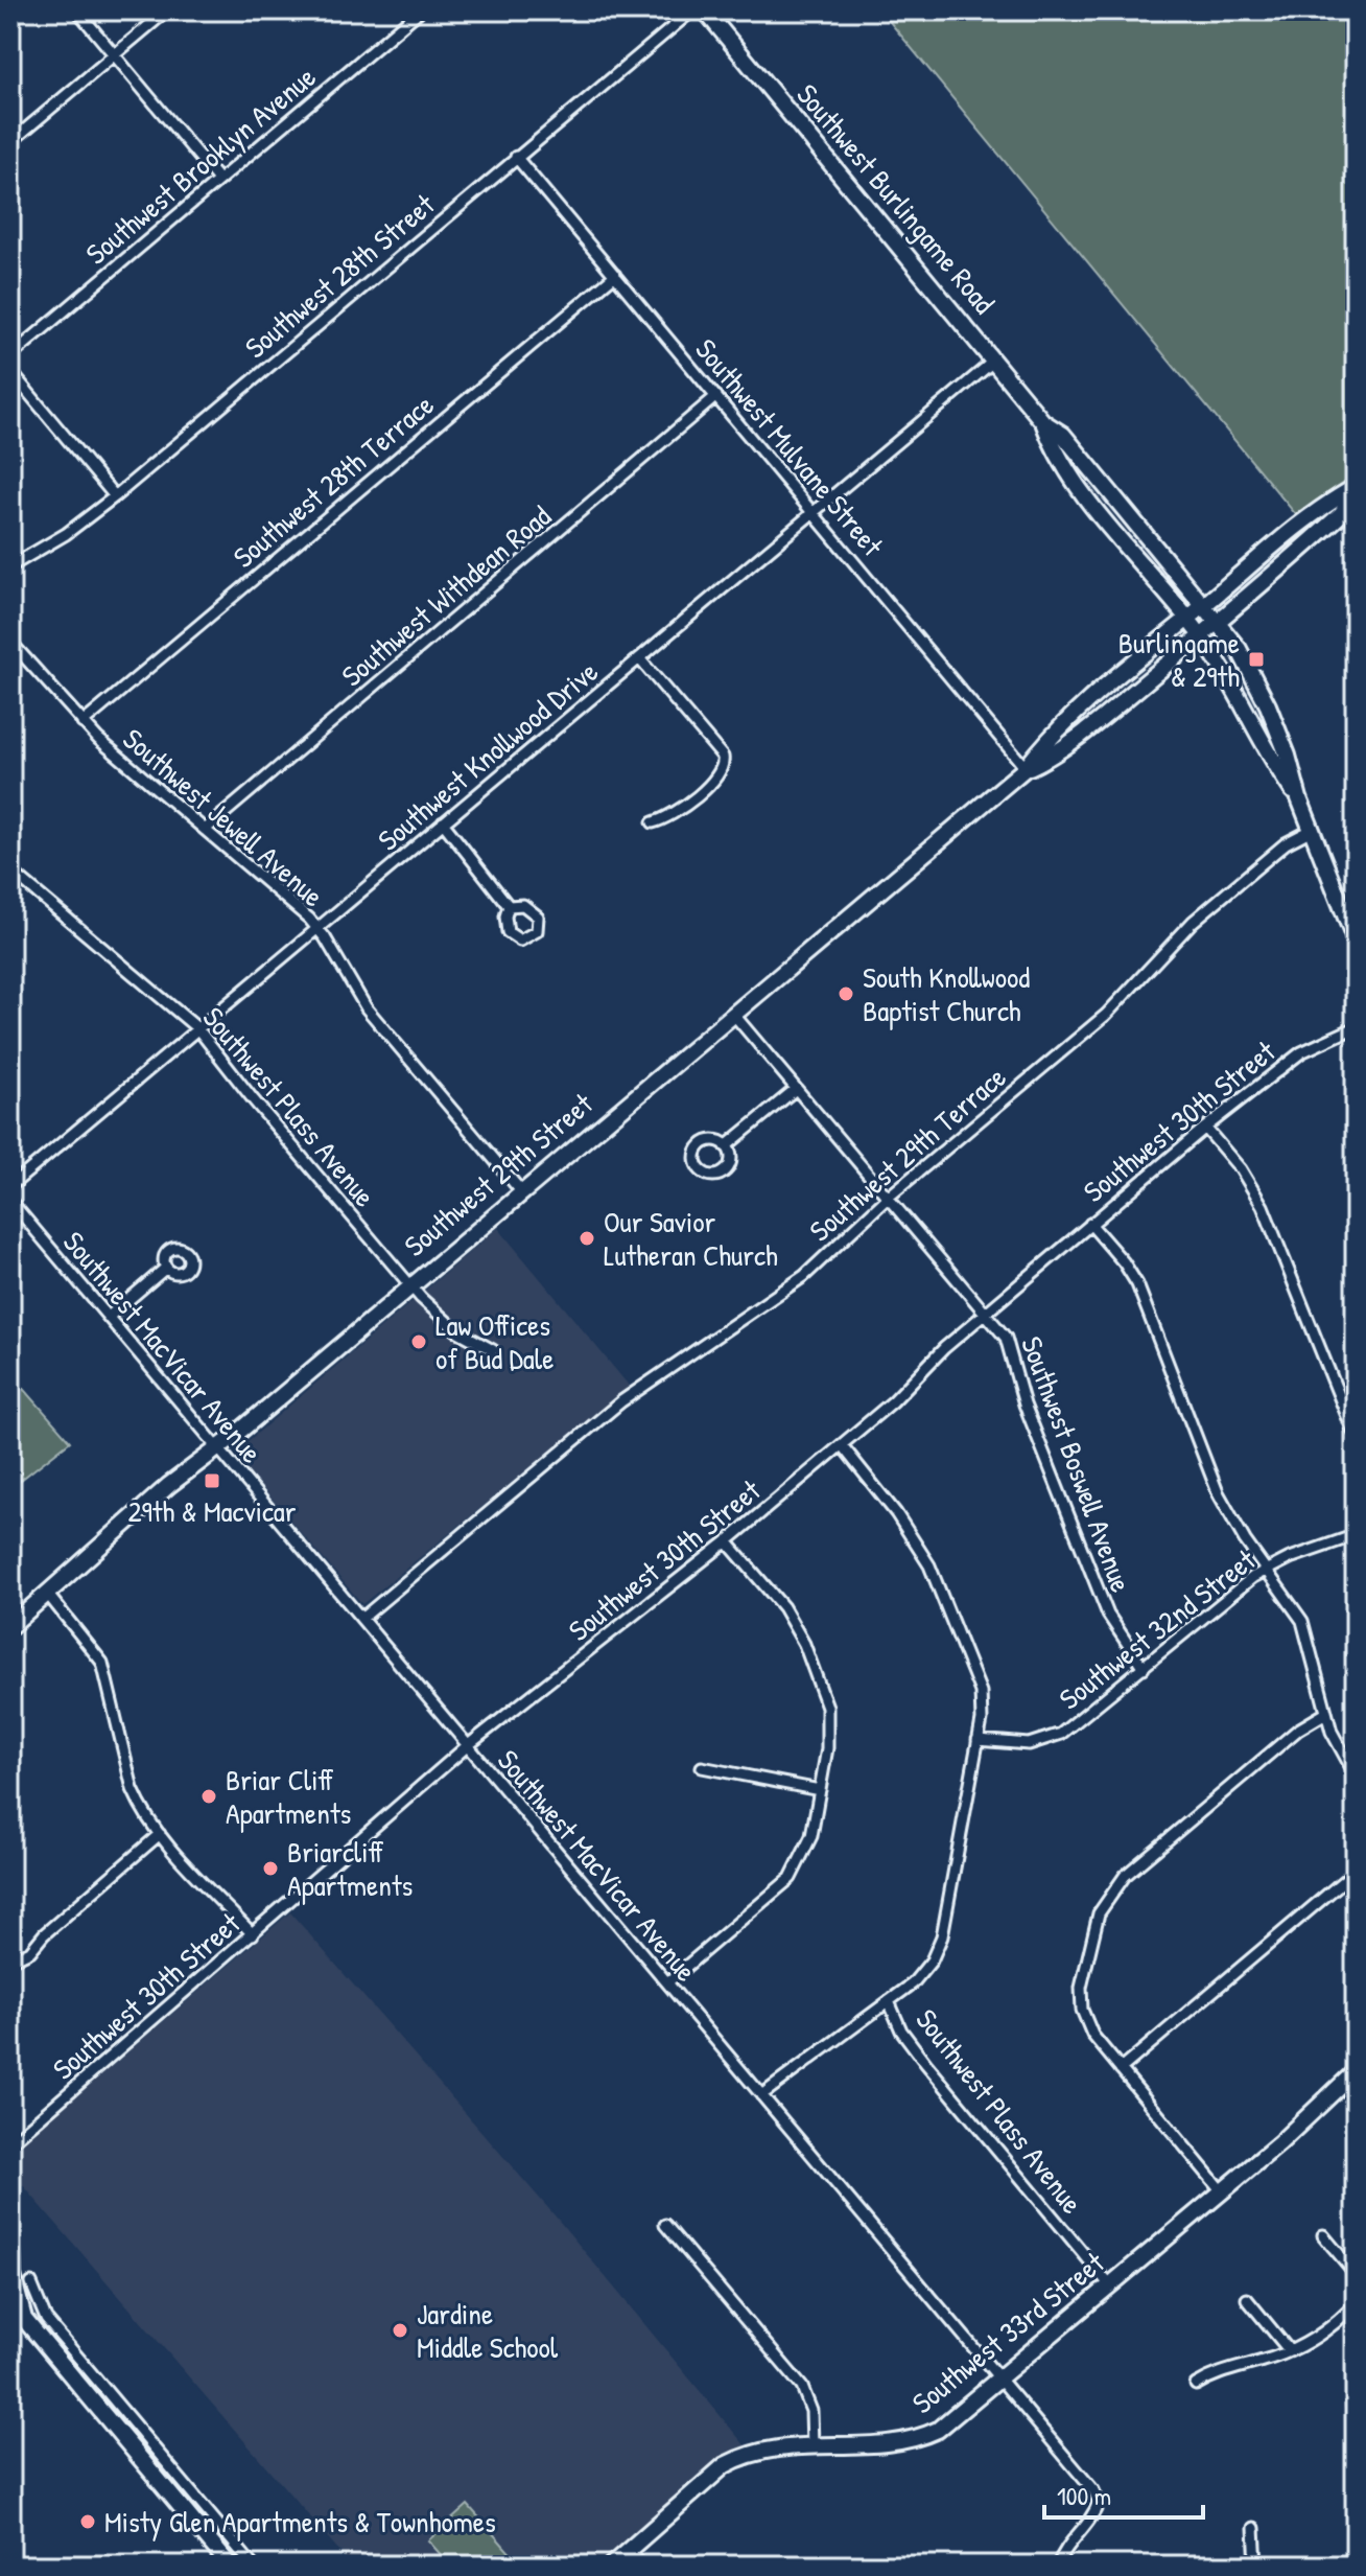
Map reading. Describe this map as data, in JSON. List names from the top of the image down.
{
  "streets": {
    "main road": ["Southwest Burlingame Road", "Southwest 29th Street", "Southwest 33rd Street"],
    "street": [
      "Southwest Brooklyn Avenue",
      "Southwest 28th Street",
      "Southwest Mulvane Street",
      "Southwest 28th Terrace",
      "Southwest Withdean Road",
      "Southwest Knollwood Drive",
      "Southwest Jewell Avenue",
      "Southwest Plass Avenue",
      "Southwest 30th Street",
      "Southwest 29th Terrace",
      "Southwest MacVicar Avenue",
      "Southwest Boswell Avenue",
      "Southwest 32nd Street"
    ]
  },
  "crossings": [
    ["Southwest Burlingame Road", "Southwest Knollwood Drive"],
    ["Southwest Burlingame Road", "Southwest 29th Terrace"],
    ["Southwest Burlingame Road", "Southwest 29th Street"],
    ["Southwest 28th Street", "Southwest Mulvane Street"],
    ["Southwest Mulvane Street", "Southwest 28th Terrace"],
    ["Southwest Mulvane Street", "Southwest Withdean Road"],
    ["Southwest Mulvane Street", "Southwest Knollwood Drive"],
    ["Southwest Mulvane Street", "Southwest 29th Street"],
    ["Southwest 28th Terrace", "Southwest Jewell Avenue"],
    ["Southwest Withdean Road", "Southwest Jewell Avenue"],
    ["Southwest Knollwood Drive", "Southwest Jewell Avenue"],
    ["Southwest Knollwood Drive", "Southwest Plass Avenue"],
    ["Southwest Jewell Avenue", "Southwest 29th Street"],
    ["Southwest Plass Avenue", "Southwest 29th Street"],
    ["Southwest Plass Avenue", "Southwest 33rd Street"],
    ["Southwest 30th Street", "Southwest MacVicar Avenue"],
    ["Southwest 30th Street", "Southwest Boswell Avenue"],
    ["Southwest 29th Terrace", "Southwest MacVicar Avenue"],
    ["Southwest 29th Terrace", "Southwest Boswell Avenue"],
    ["Southwest 29th Street", "Southwest MacVicar Avenue"],
    ["Southwest 29th Street", "Southwest Boswell Avenue"],
    ["Southwest MacVicar Avenue", "Southwest 33rd Street"],
    ["Southwest Boswell Avenue", "Southwest 32nd Street"]
  ],
  "places": {
    "transit": ["Burlingame & 29th", "29th & Macvicar"],
    "other": [
      "South Knollwood Baptist Church",
      "Our Savior Lutheran Church",
      "Law Offices of Bud Dale",
      "Briar Cliff Apartments",
      "Briarcliff Apartments",
      "Jardine Middle School",
      "Misty Glen Apartments & Townhomes"
    ]
  },
  "scale_bar": "100 m"
}
